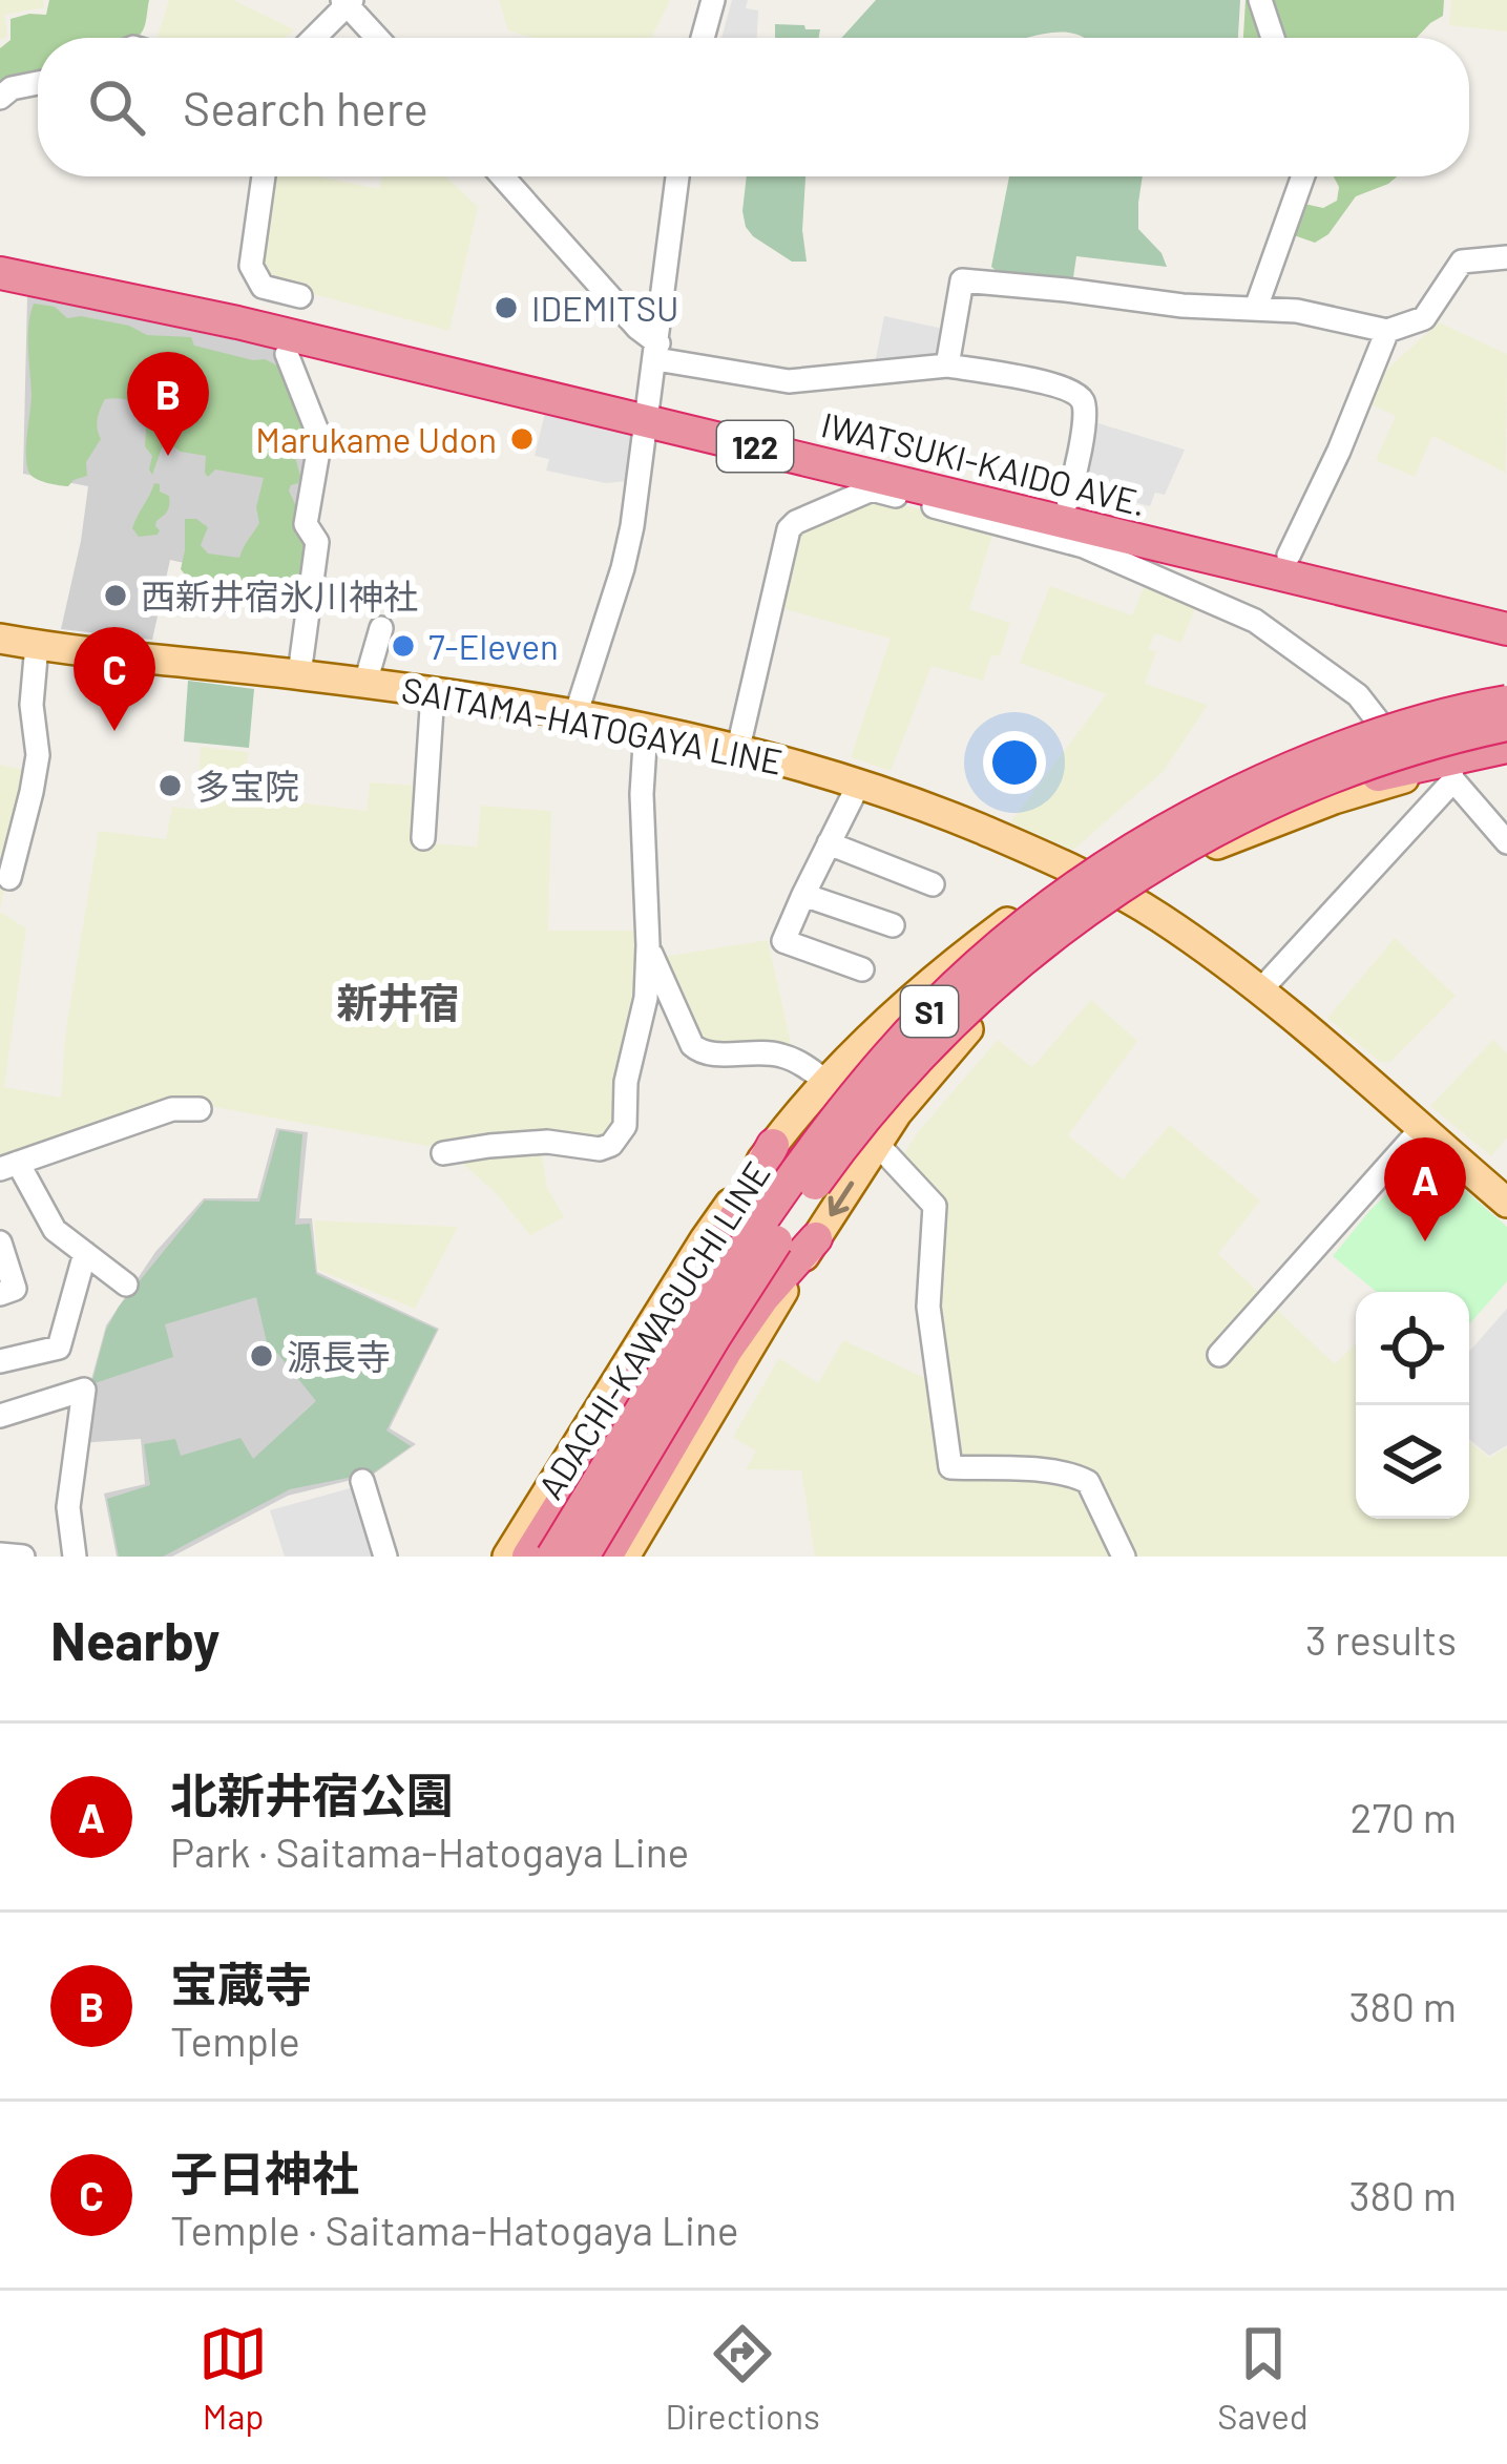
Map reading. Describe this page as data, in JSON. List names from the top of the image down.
{
  "streets": {
    "highway": ["122", "IWATSUKI-KAIDO AVE.", "S1"],
    "main road": ["SAITAMA-HATOGAYA LINE", "ADACHI-KAWAGUCHI LINE"]
  },
  "crossings": [
    ["SAITAMA-HATOGAYA LINE", "ADACHI-KAWAGUCHI LINE"],
    ["S1", "ADACHI-KAWAGUCHI LINE"]
  ],
  "districts": ["新井宿"],
  "places": [
    "IDEMITSU",
    "Marukame Udon",
    "西新井宿氷川神社",
    "7-Eleven",
    "多宝院",
    "源長寺"
  ],
  "page": {
    "search": "Search here",
    "pins": ["B", "C", "A"],
    "heading": ["Nearby", "3 results"],
    "list": [
      {
        "mark": "A",
        "name": "北新井宿公園",
        "note": "Park · Saitama-Hatogaya Line",
        "value": "270 m"
      },
      {
        "mark": "B",
        "name": "宝蔵寺",
        "note": "Temple",
        "value": "380 m"
      },
      {
        "mark": "C",
        "name": "子日神社",
        "note": "Temple · Saitama-Hatogaya Line",
        "value": "380 m"
      }
    ],
    "nav": ["Map", "Directions", "Saved"]
  }
}
